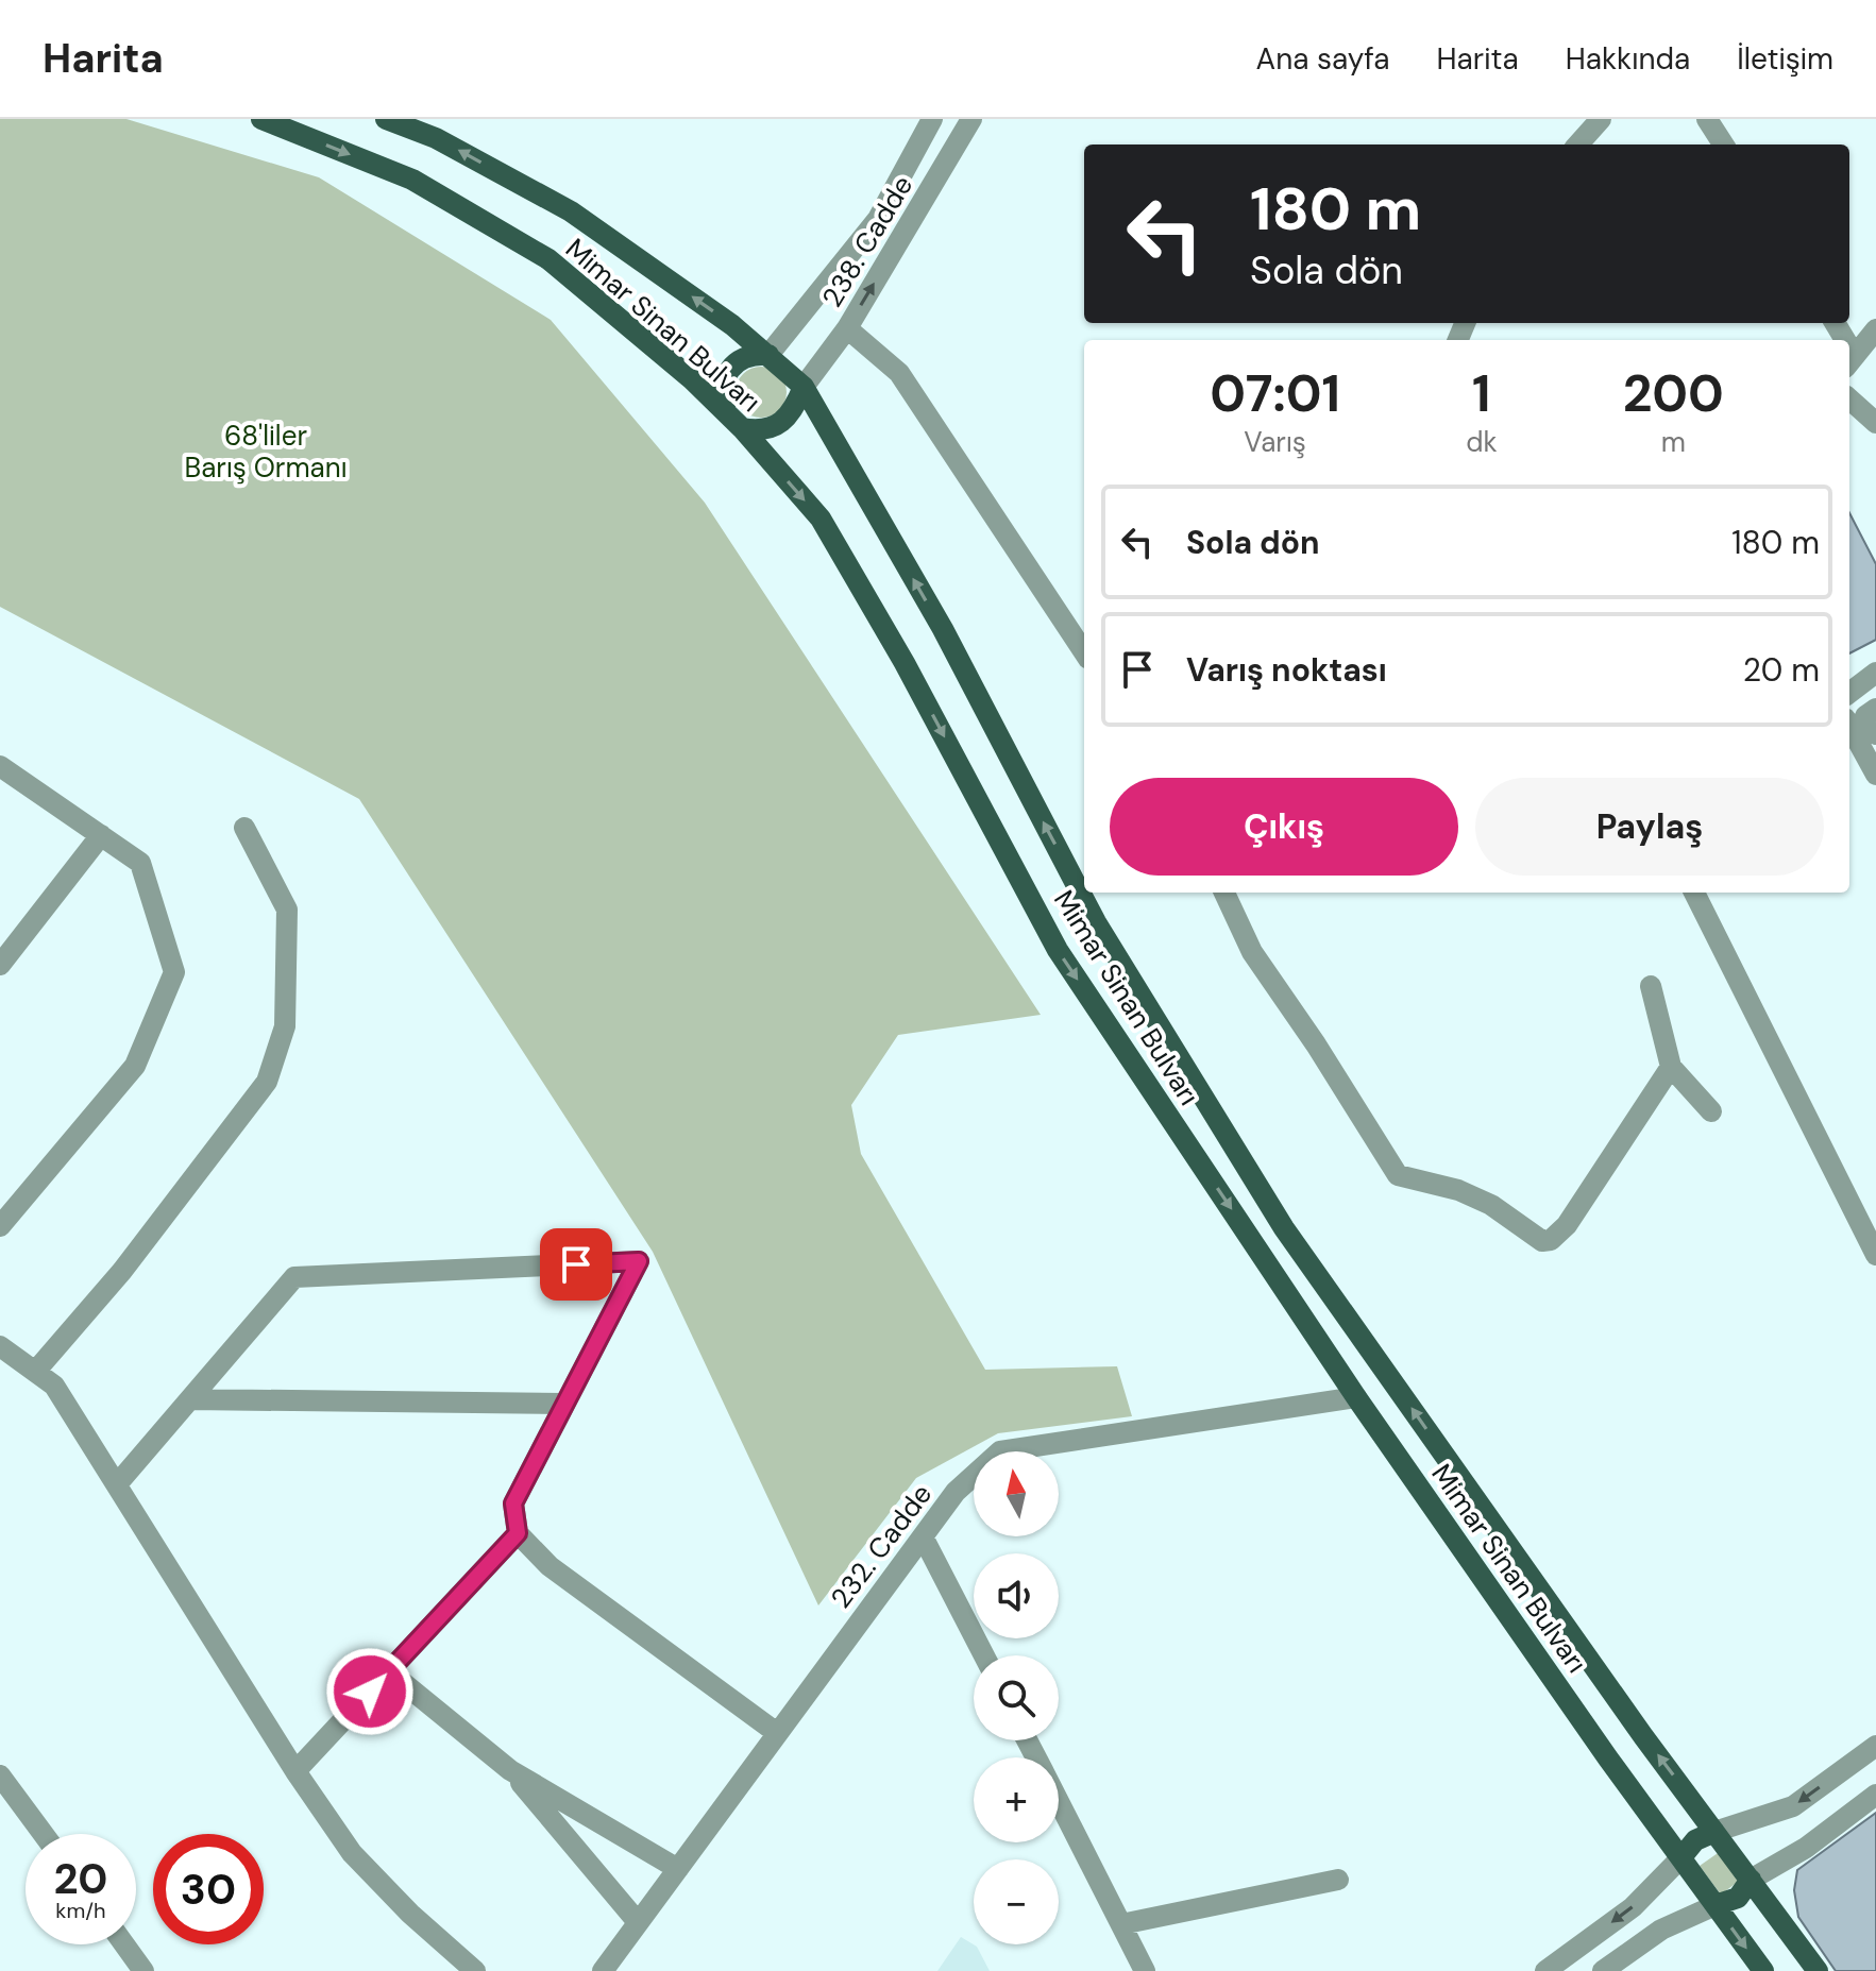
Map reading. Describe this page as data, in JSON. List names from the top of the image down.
{
  "streets": {
    "main road": ["Mimar Sinan Bulvarı"],
    "street": ["238. Cadde", "232. Cadde"]
  },
  "crossings": [
    ["238. Cadde", "Mimar Sinan Bulvarı"],
    ["Mimar Sinan Bulvarı", "232. Cadde"]
  ],
  "parks": ["68'liler Barış Ormanı"],
  "north": "top",
  "page": {
    "header": "Harita",
    "nav": [
      "Ana sayfa",
      "Harita",
      "Hakkında",
      "İletişim"
    ],
    "turn": ["180 m", "Sola dön"],
    "eta": [
      "07:01",
      "Varış",
      "1",
      "dk",
      "200",
      "m"
    ],
    "list": [
      {
        "name": "Sola dön",
        "value": "180 m"
      },
      {
        "name": "Varış noktası",
        "value": "20 m"
      }
    ],
    "buttons": ["Çıkış", "Paylaş"],
    "map_buttons": ["+", "−"],
    "speed": "20 km/h",
    "limit": "30"
  }
}
